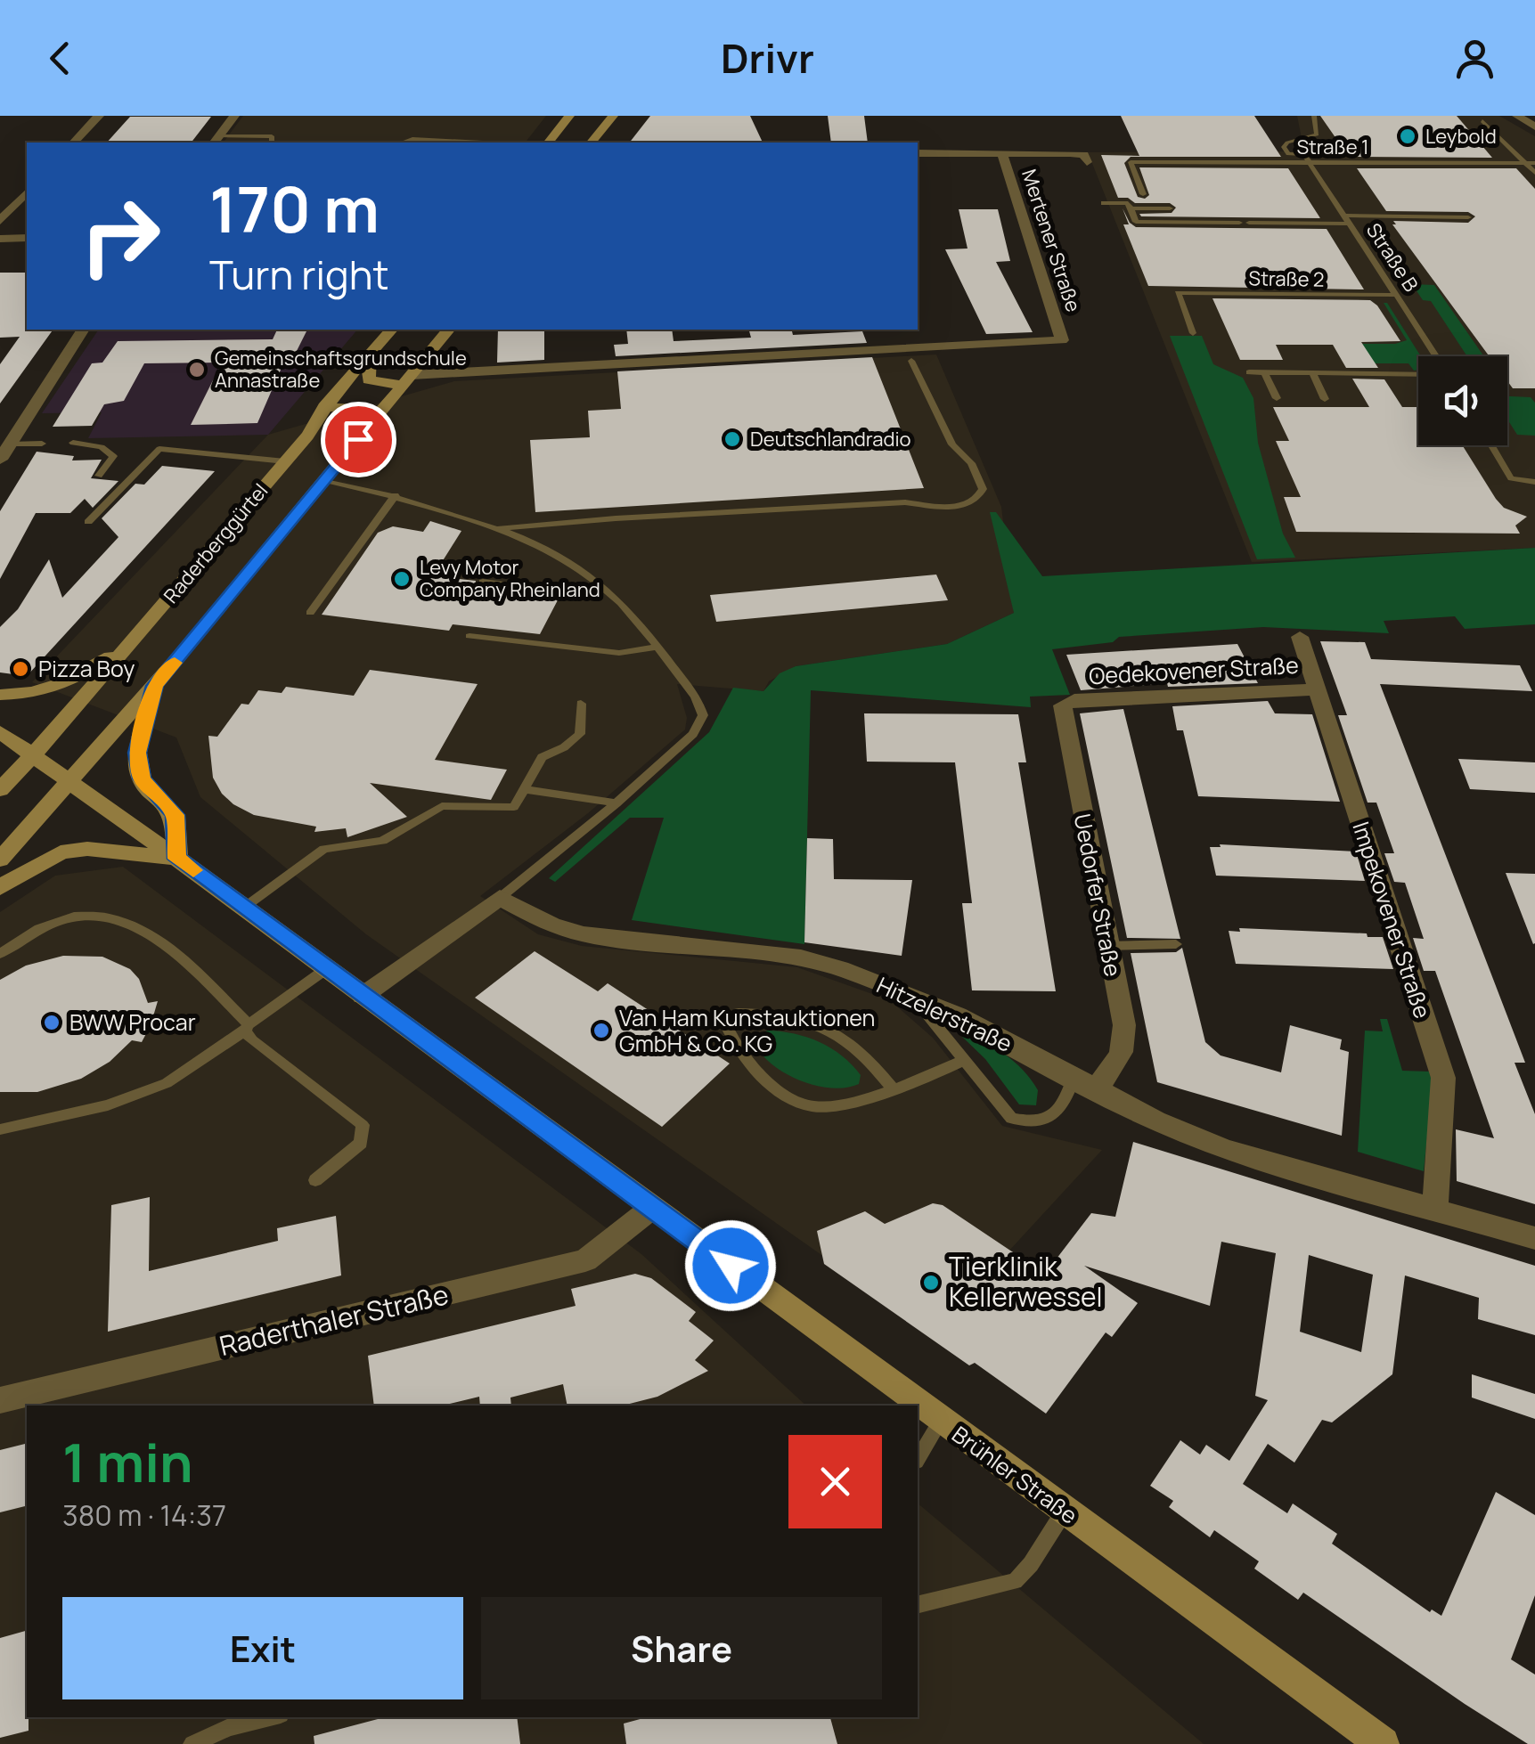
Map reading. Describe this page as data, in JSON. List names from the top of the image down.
{
  "streets": {
    "main road": ["Raderberggürtel", "Brühler Straße"],
    "street": [
      "Mertener Straße",
      "Oedekovener Straße",
      "Uedorfer Straße",
      "Impekovener Straße",
      "Hitzelerstraße",
      "Raderthaler Straße"
    ],
    "lane": ["Straße 1", "Straße B", "Straße 2"]
  },
  "crossings": [
    ["Straße 1", "Straße B"],
    ["Mertener Straße", "Raderberggürtel"],
    ["Straße B", "Straße 2"],
    ["Raderberggürtel", "Brühler Straße"],
    ["Oedekovener Straße", "Uedorfer Straße"],
    ["Oedekovener Straße", "Impekovener Straße"],
    ["Uedorfer Straße", "Hitzelerstraße"],
    ["Impekovener Straße", "Hitzelerstraße"],
    ["Raderthaler Straße", "Brühler Straße"]
  ],
  "places": [
    "Leybold",
    "Gemeinschaftsgrundschule Annastraße",
    "Deutschlandradio",
    "Levy Motor Company Rheinland",
    "Pizza Boy",
    "BWW Procar",
    "Van Ham Kunstauktionen GmbH & Co. KG",
    "Tierklinik Kellerwessel"
  ],
  "page": {
    "header": "Drivr",
    "turn": ["170 m", "Turn right"],
    "heading": ["1 min", "380 m · 14:37"],
    "buttons": ["Exit", "Share"]
  }
}
